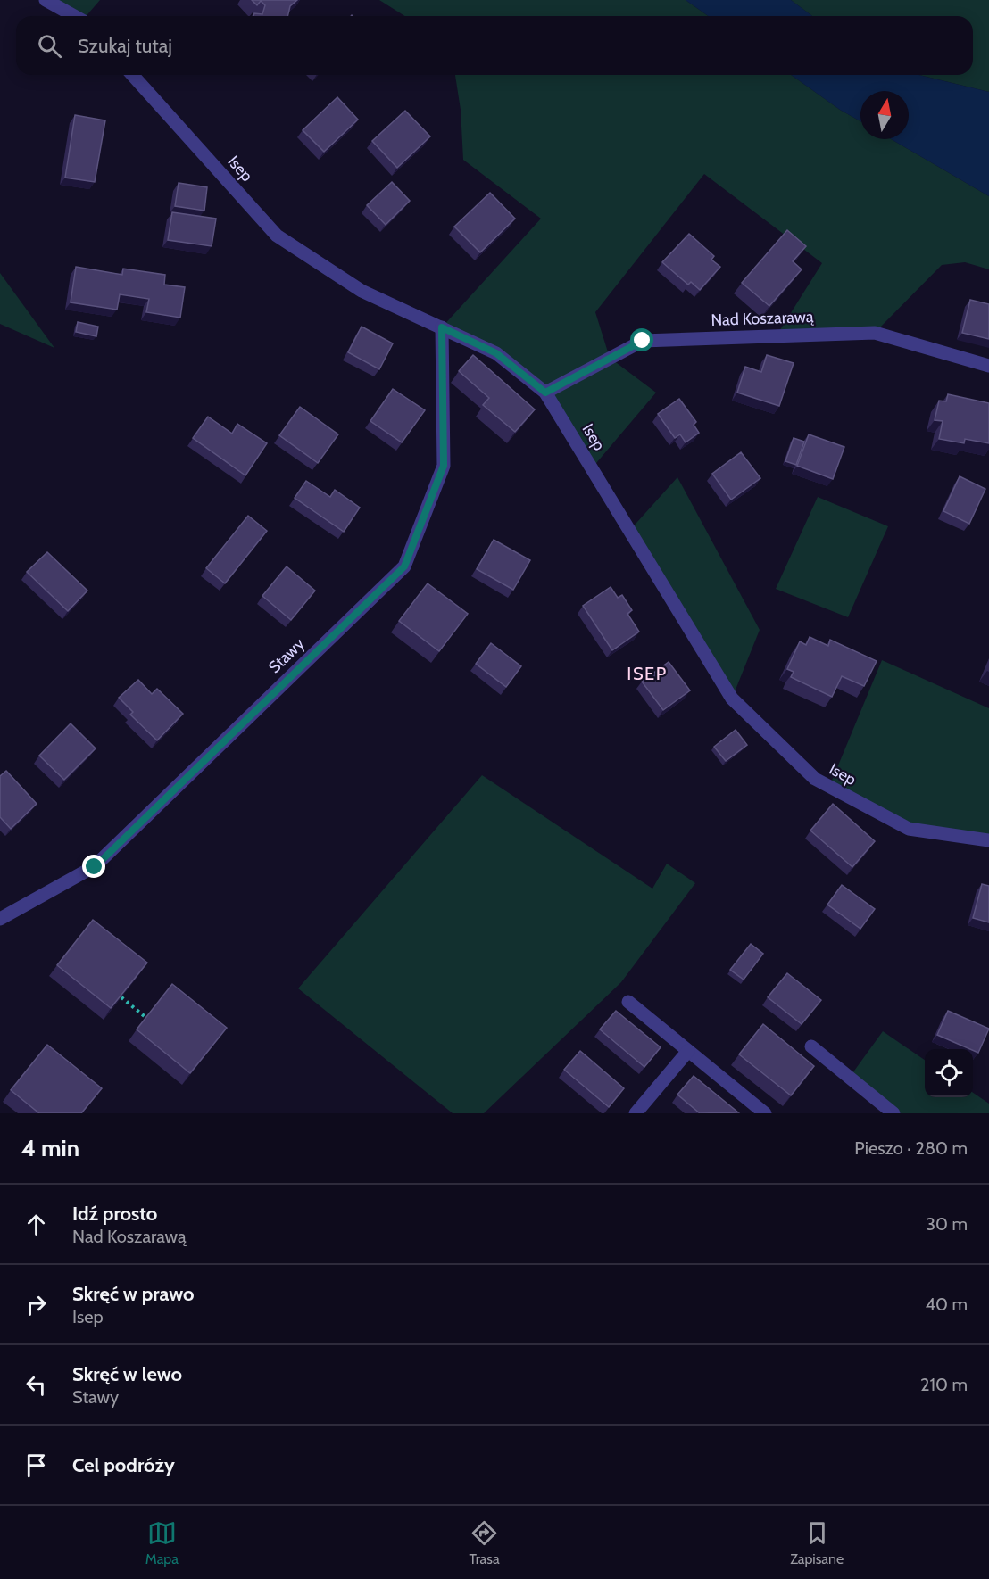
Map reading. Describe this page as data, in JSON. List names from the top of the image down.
{
  "streets": {
    "street": ["Isep", "Nad Koszarawą", "Stawy"]
  },
  "crossings": [
    ["Isep", "Nad Koszarawą"],
    ["Isep", "Stawy"]
  ],
  "districts": ["ISEP"],
  "north": "top",
  "page": {
    "search": "Szukaj tutaj",
    "heading": ["4 min", "Pieszo · 280 m"],
    "list": [
      ["Idź prosto", "Nad Koszarawą", "30 m"],
      ["Skręć w prawo", "Isep", "40 m"],
      ["Skręć w lewo", "Stawy", "210 m"],
      "Cel podróży"
    ],
    "nav": ["Mapa", "Trasa", "Zapisane"]
  }
}
